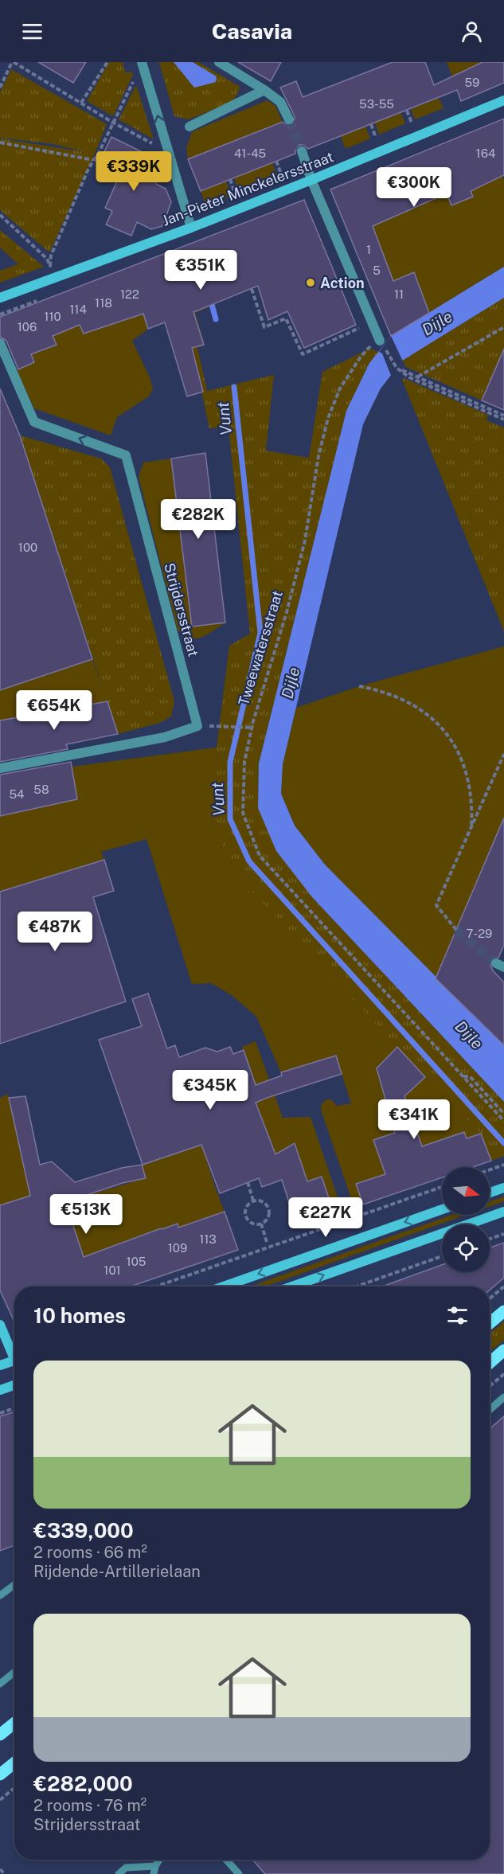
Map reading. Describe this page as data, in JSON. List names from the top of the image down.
{
  "streets": {
    "main road": ["Jan-Pieter Minckelersstraat"],
    "street": ["Strijdersstraat"],
    "path": ["Tweewatersstraat"]
  },
  "water": ["Dijle", "Vunt"],
  "places": ["Action"],
  "house_numbers": [
    "59",
    "53-55",
    "41-45",
    "164",
    "1",
    "5",
    "122",
    "11",
    "118",
    "114",
    "110",
    "106",
    "100",
    "58",
    "54",
    "7-29",
    "113",
    "109",
    "105",
    "101"
  ],
  "north": "right",
  "page": {
    "header": "Casavia",
    "price": [
      "€339K",
      "€300K",
      "€351K",
      "€282K",
      "€654K",
      "€487K",
      "€345K",
      "€341K",
      "€513K",
      "€227K"
    ],
    "heading": "10 homes",
    "list": [
      {
        "name": "€339,000",
        "note": "2 rooms · 66 m² · Rijdende-Artillerielaan"
      },
      {
        "name": "€282,000",
        "note": "2 rooms · 76 m² · Strijdersstraat"
      }
    ]
  }
}
